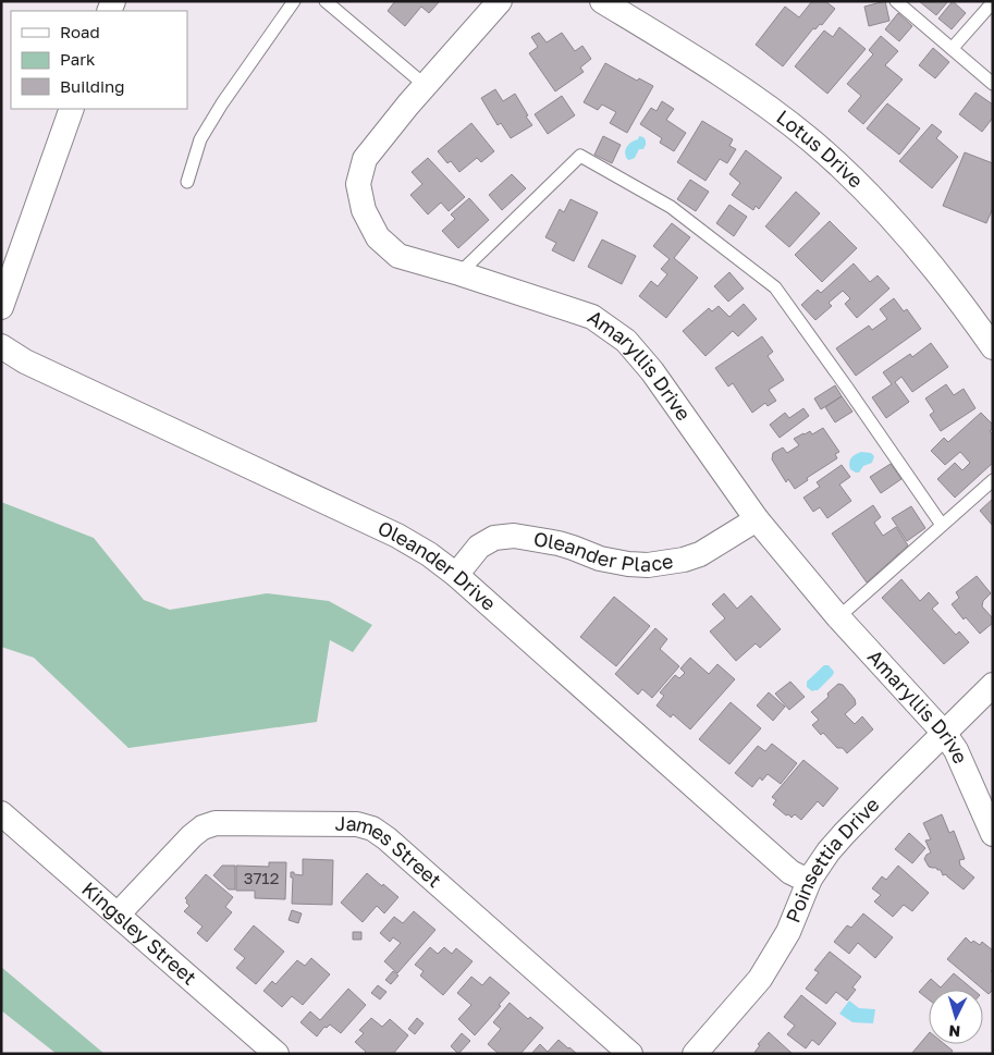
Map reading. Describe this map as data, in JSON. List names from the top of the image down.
{
  "streets": {
    "street": [
      "Lotus Drive",
      "Amaryllis Drive",
      "Oleander Place",
      "Oleander Drive",
      "James Street",
      "Poinsettia Drive",
      "Kingsley Street"
    ]
  },
  "crossings": [
    ["Amaryllis Drive", "Oleander Place"],
    ["Amaryllis Drive", "Poinsettia Drive"],
    ["Oleander Place", "Oleander Drive"],
    ["Oleander Drive", "Poinsettia Drive"],
    ["James Street", "Kingsley Street"]
  ],
  "house_numbers": ["3712"],
  "legend": ["Road", "Park", "Building"],
  "north": "bottom"
}
